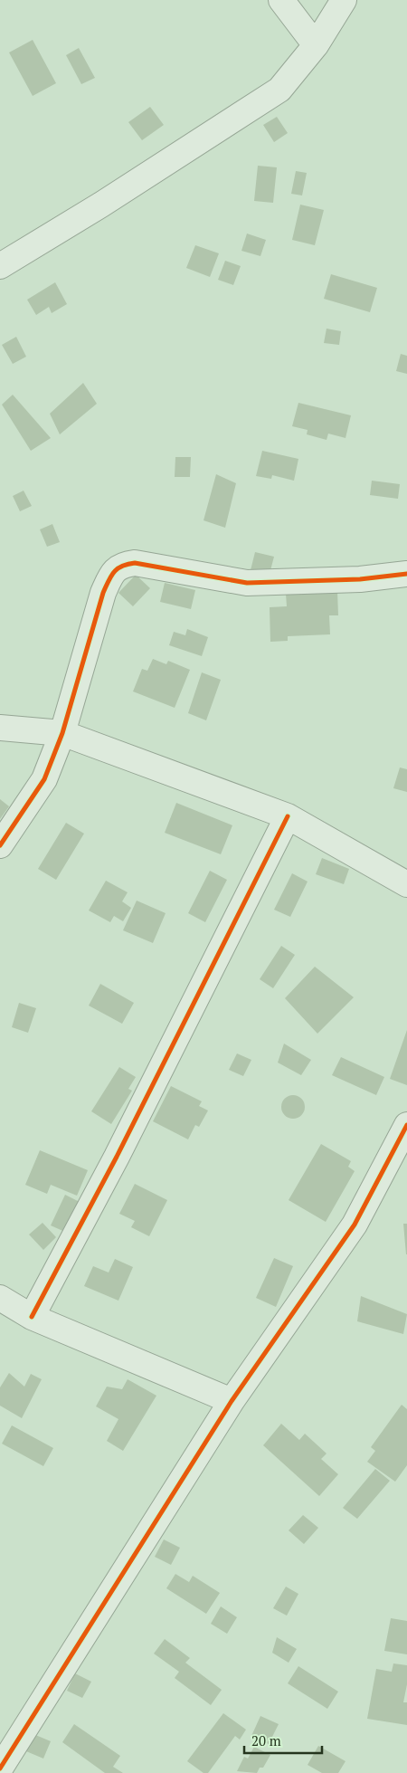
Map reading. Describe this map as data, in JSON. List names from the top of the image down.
{
  "scale_bar": "20 m"
}
